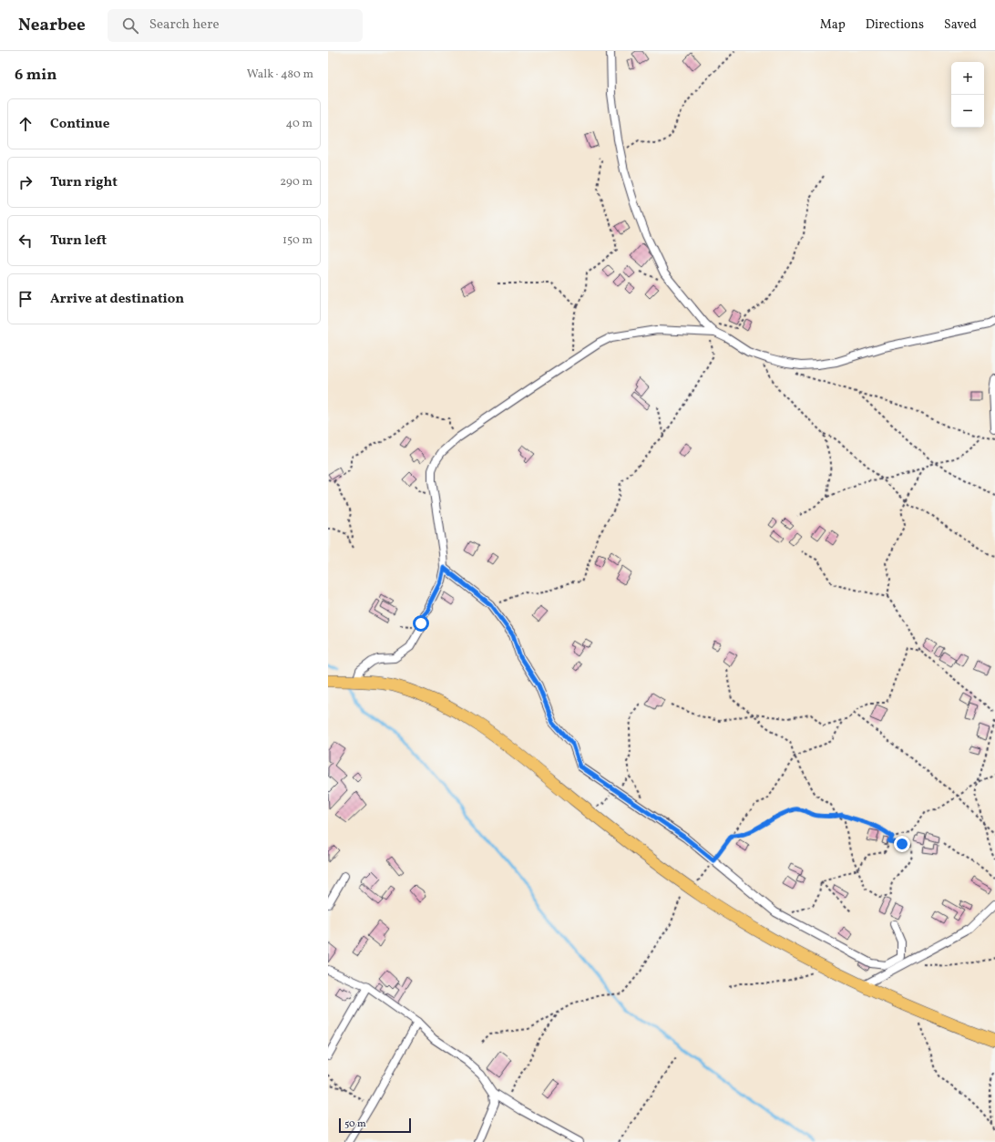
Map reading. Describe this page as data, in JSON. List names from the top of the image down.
{
  "scale_bar": "50 m",
  "page": {
    "header": "Nearbee",
    "search": "Search here",
    "nav": ["Map", "Directions", "Saved"],
    "heading": ["6 min", "Walk · 480 m"],
    "map_buttons": ["+", "−"],
    "list": [
      ["Continue", "40 m"],
      ["Turn right", "290 m"],
      ["Turn left", "150 m"],
      "Arrive at destination"
    ],
    "scale": "50 m"
  }
}
